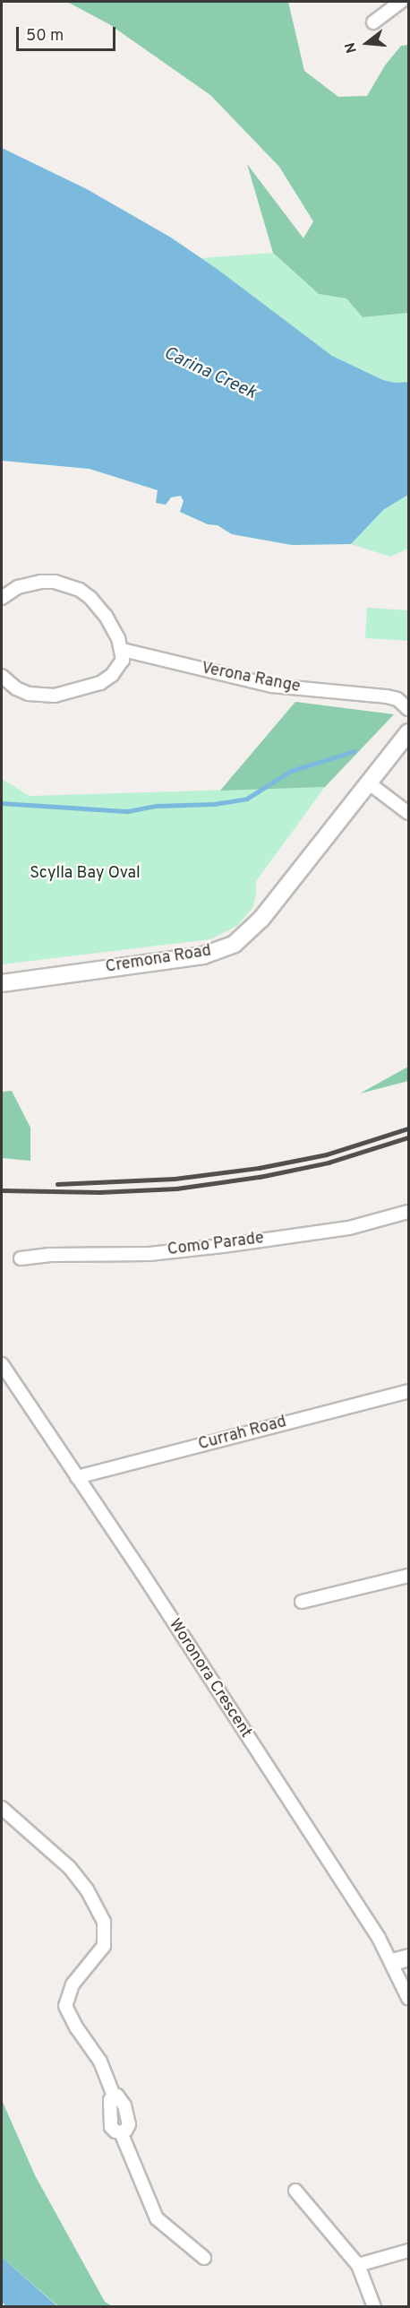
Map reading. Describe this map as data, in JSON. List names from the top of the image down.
{
  "streets": {
    "street": [
      "Verona Range",
      "Cremona Road",
      "Como Parade",
      "Currah Road",
      "Woronora Crescent"
    ]
  },
  "crossings": [
    ["Currah Road", "Woronora Crescent"]
  ],
  "water": ["Carina Creek"],
  "parks": ["Scylla Bay Oval"],
  "scale_bar": "50 m",
  "north": "left"
}
